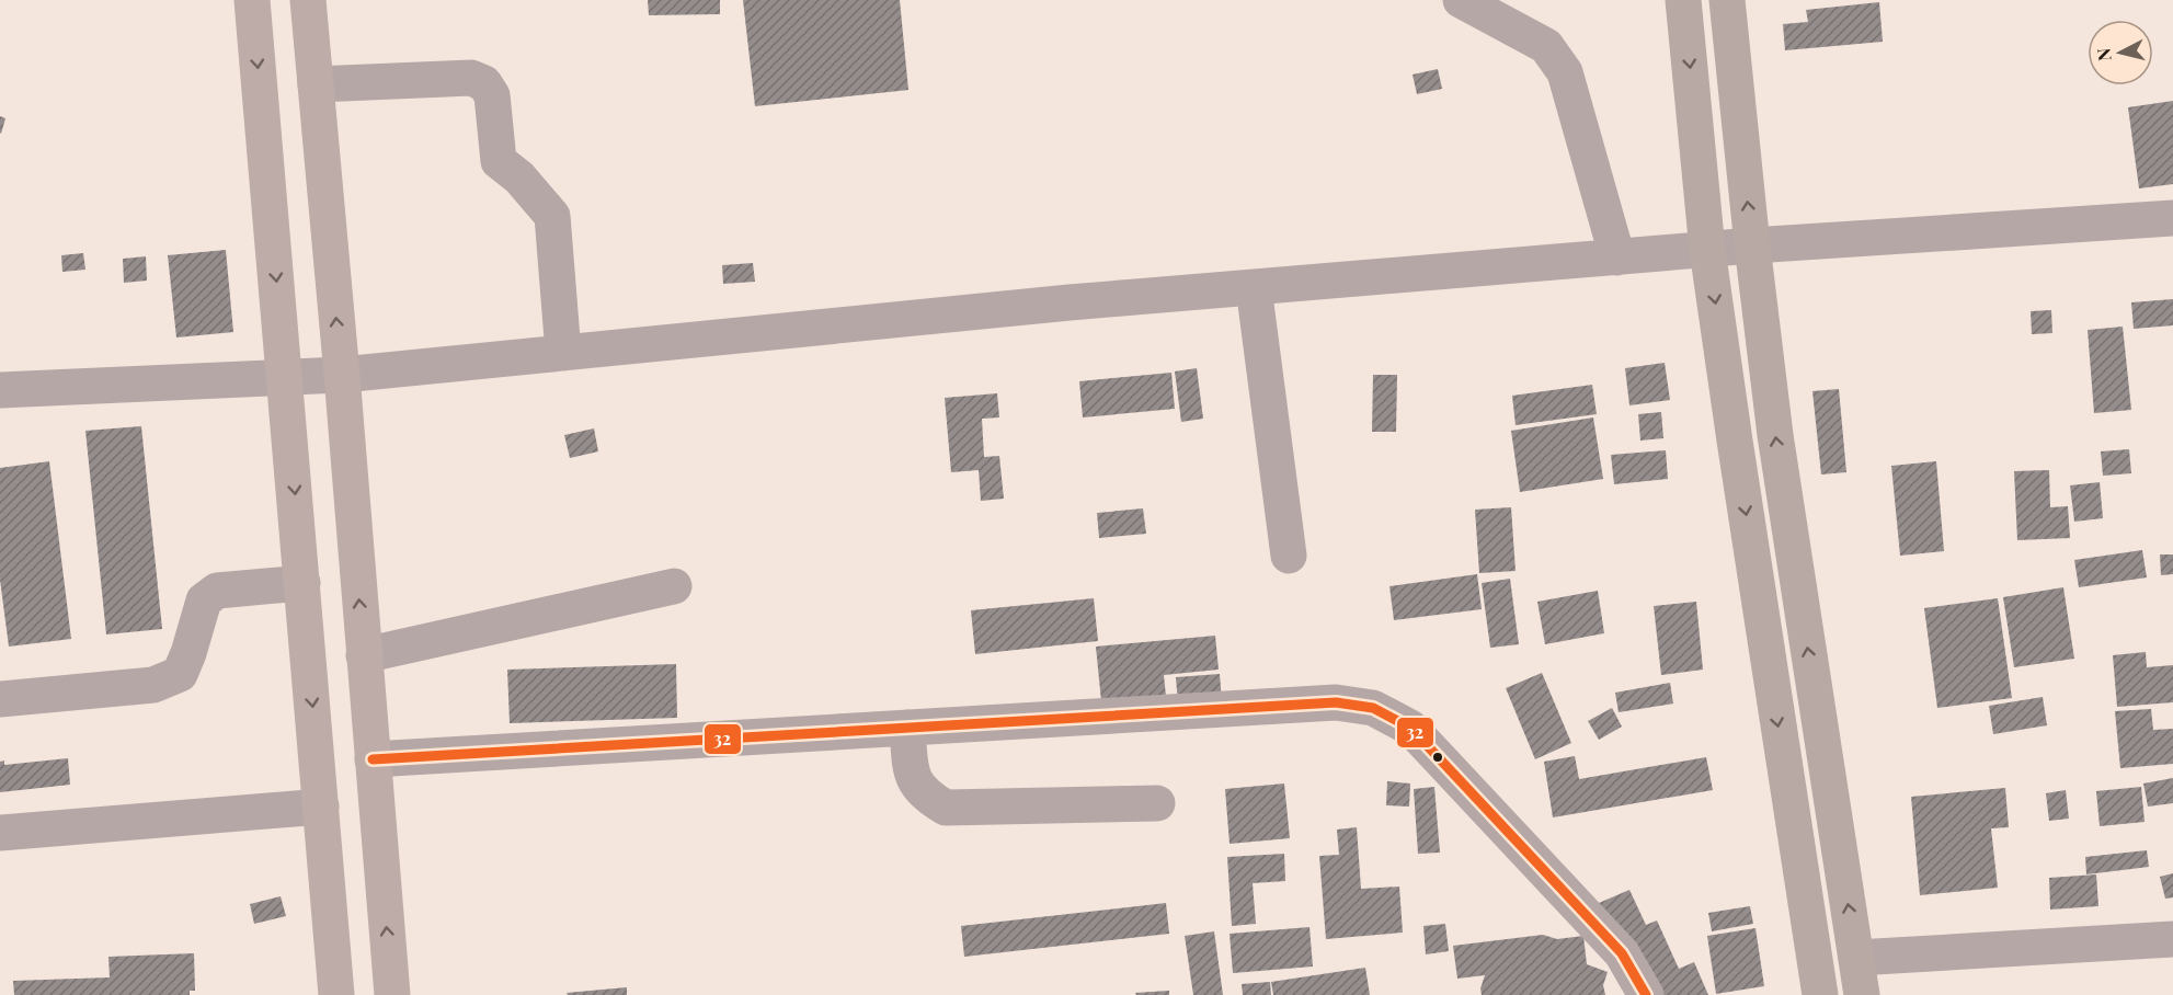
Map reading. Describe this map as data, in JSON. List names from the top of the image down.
{
  "lines": ["transit line 32"],
  "north": "left"
}
